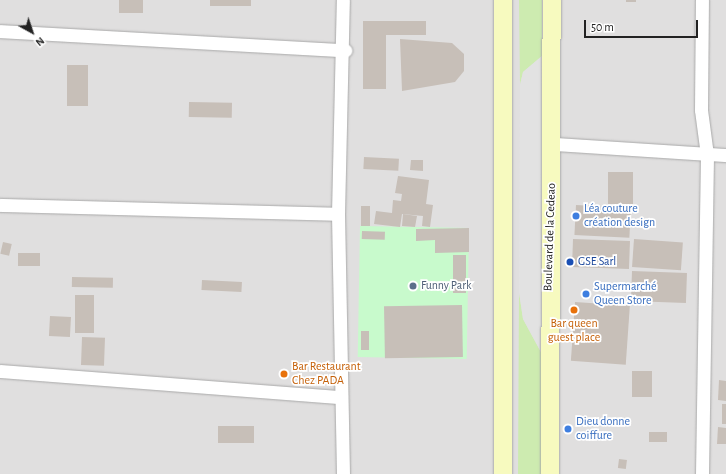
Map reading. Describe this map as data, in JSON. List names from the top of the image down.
{
  "streets": {
    "main road": ["Boulevard de la Cedeao"]
  },
  "places": [
    "Léa couture création design",
    "GSE Sarl",
    "Funny Park",
    "Supermarché Queen Store",
    "Bar queen guest place",
    "Bar Restaurant Chez PADA",
    "Dieu donne coiffure"
  ],
  "scale_bar": "50 m",
  "north": "bottom right"
}
